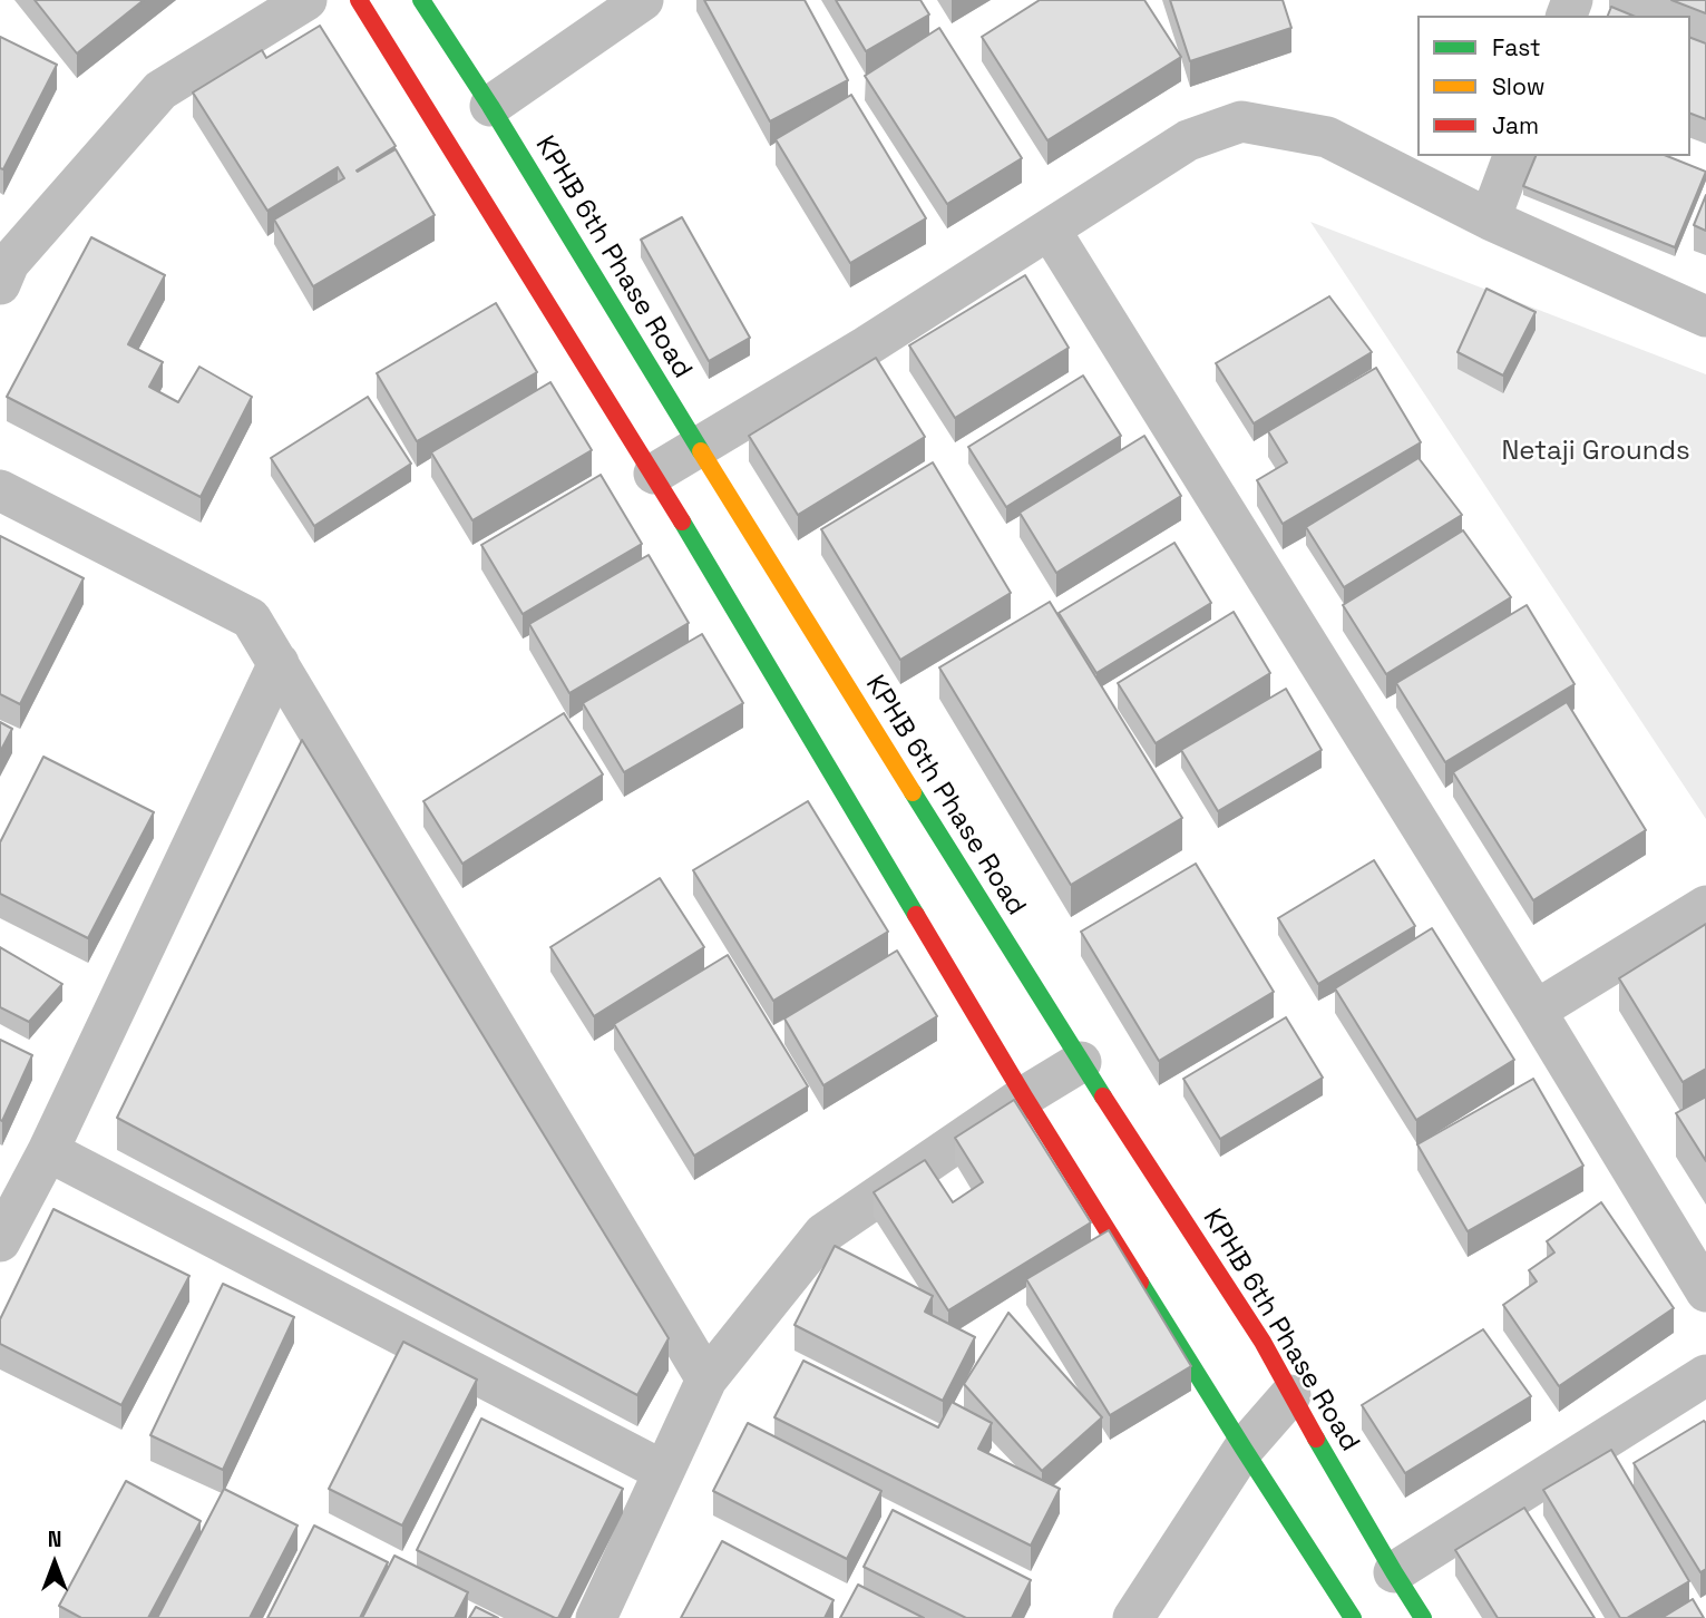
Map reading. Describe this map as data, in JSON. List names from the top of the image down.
{
  "streets": {
    "street": ["KPHB 6th Phase Road"]
  },
  "parks": ["Netaji Grounds"],
  "legend": ["Fast", "Slow", "Jam"],
  "north": "top"
}
